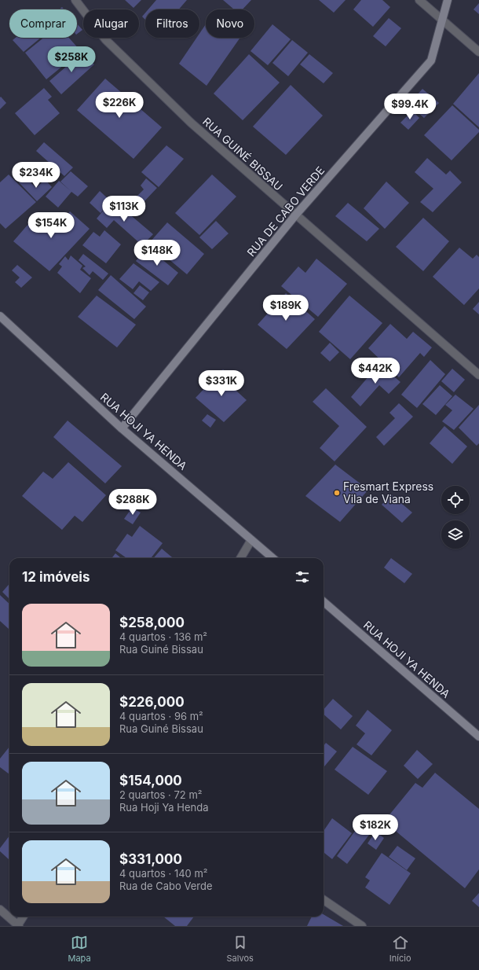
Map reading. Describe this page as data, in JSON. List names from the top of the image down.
{
  "streets": {
    "main road": ["RUA DE CABO VERDE", "RUA HOJI YA HENDA"],
    "street": ["RUA GUINÉ BISSAU"]
  },
  "crossings": [
    ["RUA GUINÉ BISSAU", "RUA DE CABO VERDE"],
    ["RUA DE CABO VERDE", "RUA HOJI YA HENDA"]
  ],
  "places": ["Fresmart Express Vila de Viana"],
  "page": {
    "chip": [
      "Comprar",
      "Alugar",
      "Filtros",
      "Novo"
    ],
    "price": [
      "$258K",
      "$226K",
      "$99.4K",
      "$234K",
      "$113K",
      "$154K",
      "$148K",
      "$189K",
      "$442K",
      "$331K",
      "$288K",
      "$182K"
    ],
    "heading": "12 imóveis",
    "list": [
      {
        "name": "$258,000",
        "note": "4 quartos · 136 m² · Rua Guiné Bissau"
      },
      {
        "name": "$226,000",
        "note": "4 quartos · 96 m² · Rua Guiné Bissau"
      },
      {
        "name": "$154,000",
        "note": "2 quartos · 72 m² · Rua Hoji Ya Henda"
      },
      {
        "name": "$331,000",
        "note": "4 quartos · 140 m² · Rua de Cabo Verde"
      }
    ],
    "tabs": ["Mapa", "Salvos", "Início"]
  }
}
